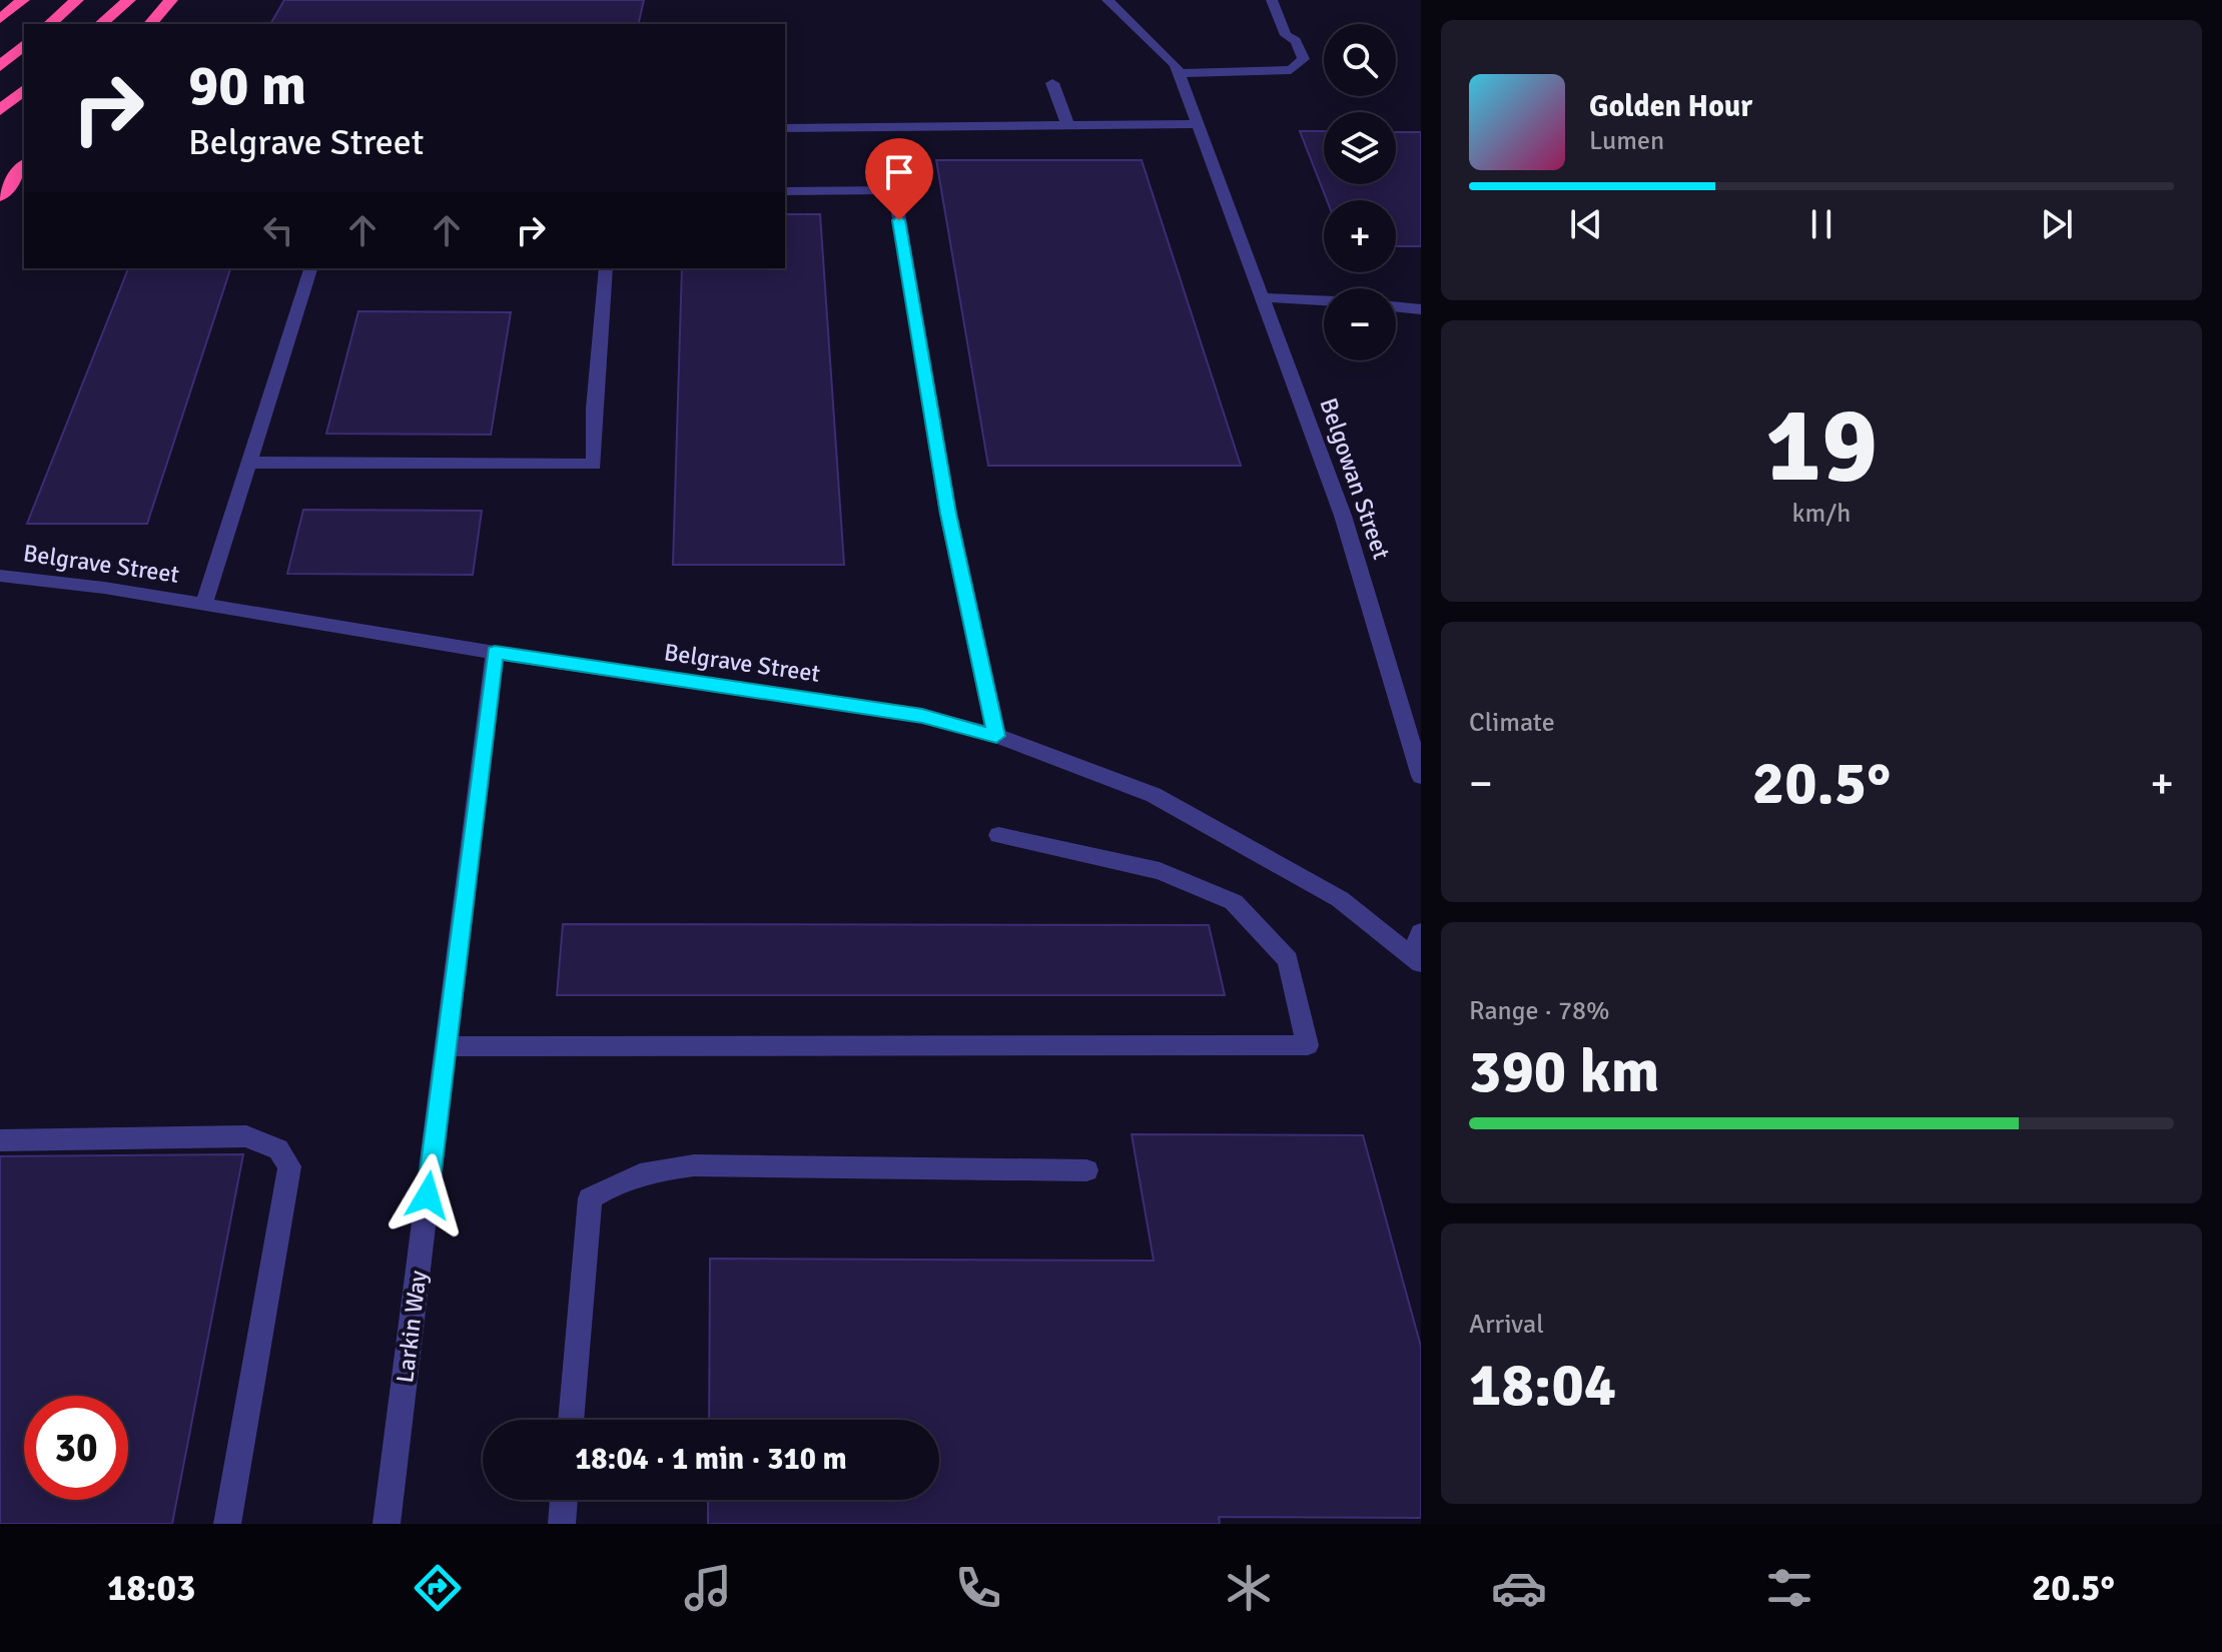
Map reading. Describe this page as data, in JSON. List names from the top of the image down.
{
  "streets": {
    "street": ["Belgowan Street", "Belgrave Street", "Larkin Way"]
  },
  "crossings": [
    ["Belgrave Street", "Larkin Way"]
  ],
  "page": {
    "map_buttons": ["+", "−"],
    "turn": ["90 m", "Belgrave Street"],
    "song": ["Golden Hour", "Lumen"],
    "tile": [
      ["19", "km/h"],
      "Climate",
      ["Range · 78%", "390 km"],
      ["Arrival", "18:04"]
    ],
    "heat": ["−", "20.5°", "+"],
    "limit": "30",
    "trip": "18:04 · 1 min · 310 m",
    "tabs": ["18:03", "20.5°"]
  }
}
